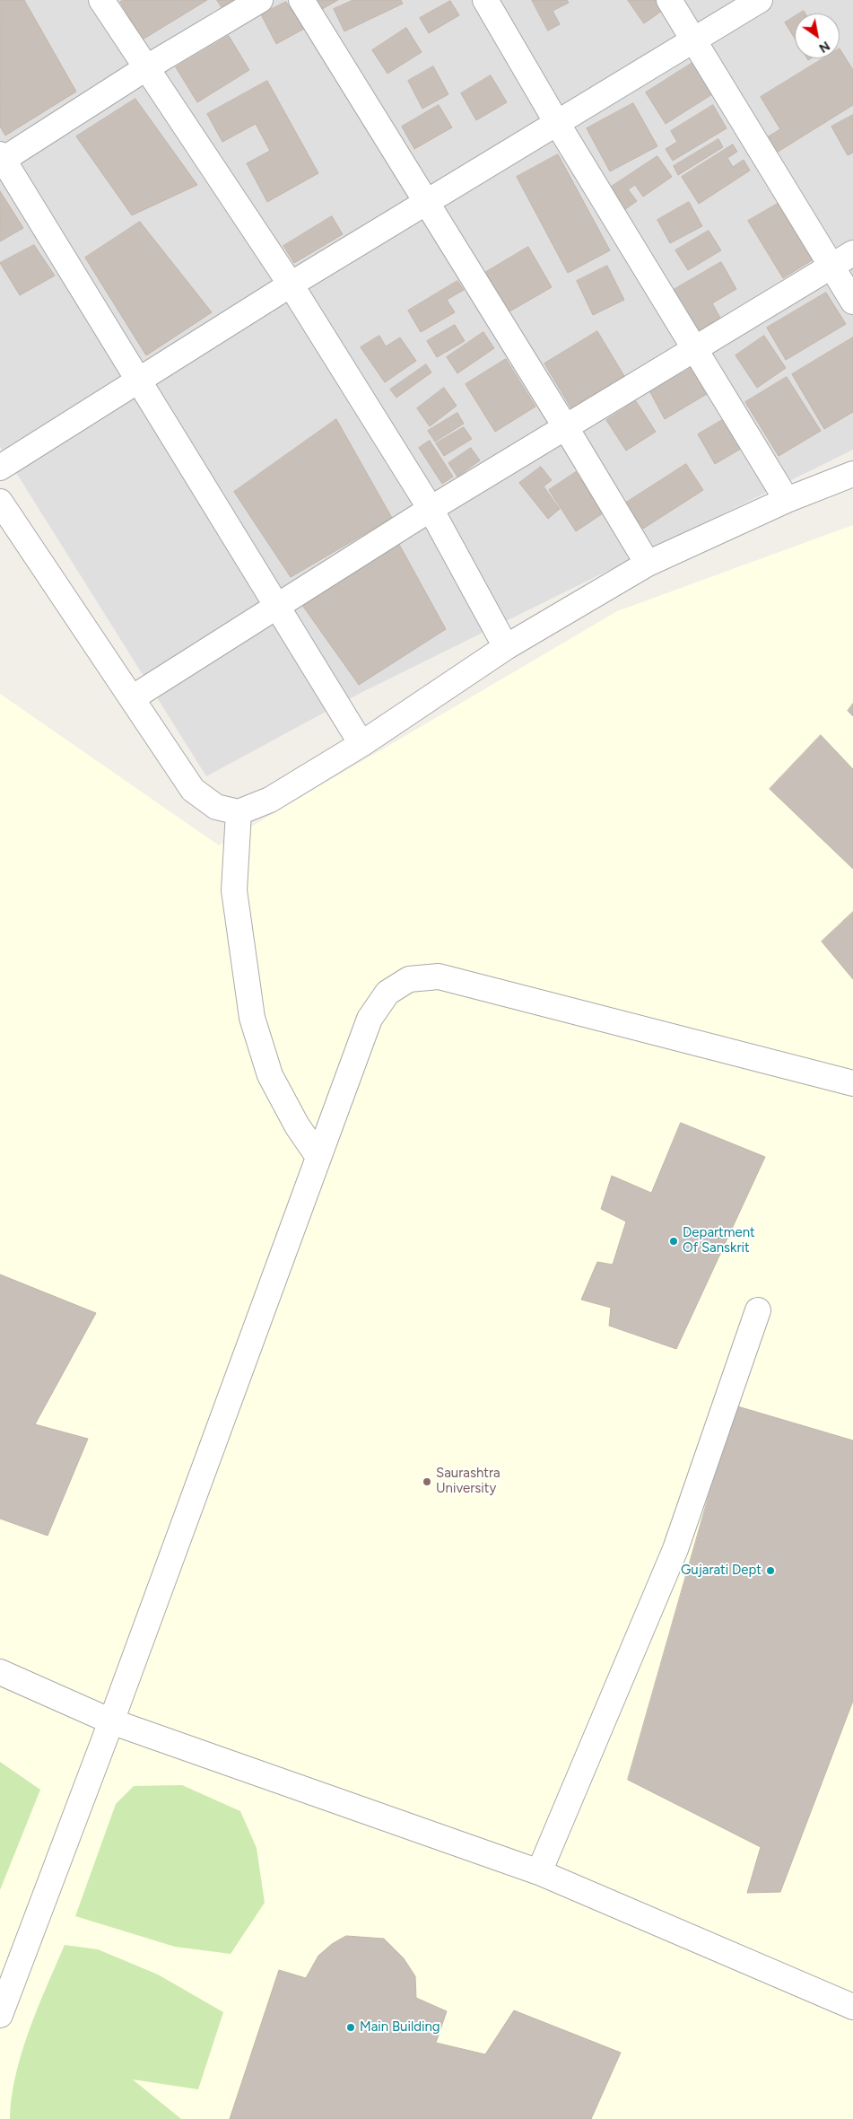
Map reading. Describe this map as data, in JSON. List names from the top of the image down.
{
  "places": [
    "Department Of Sanskrit",
    "Saurashtra University",
    "Gujarati Dept",
    "Main Building"
  ],
  "north": "bottom right"
}
